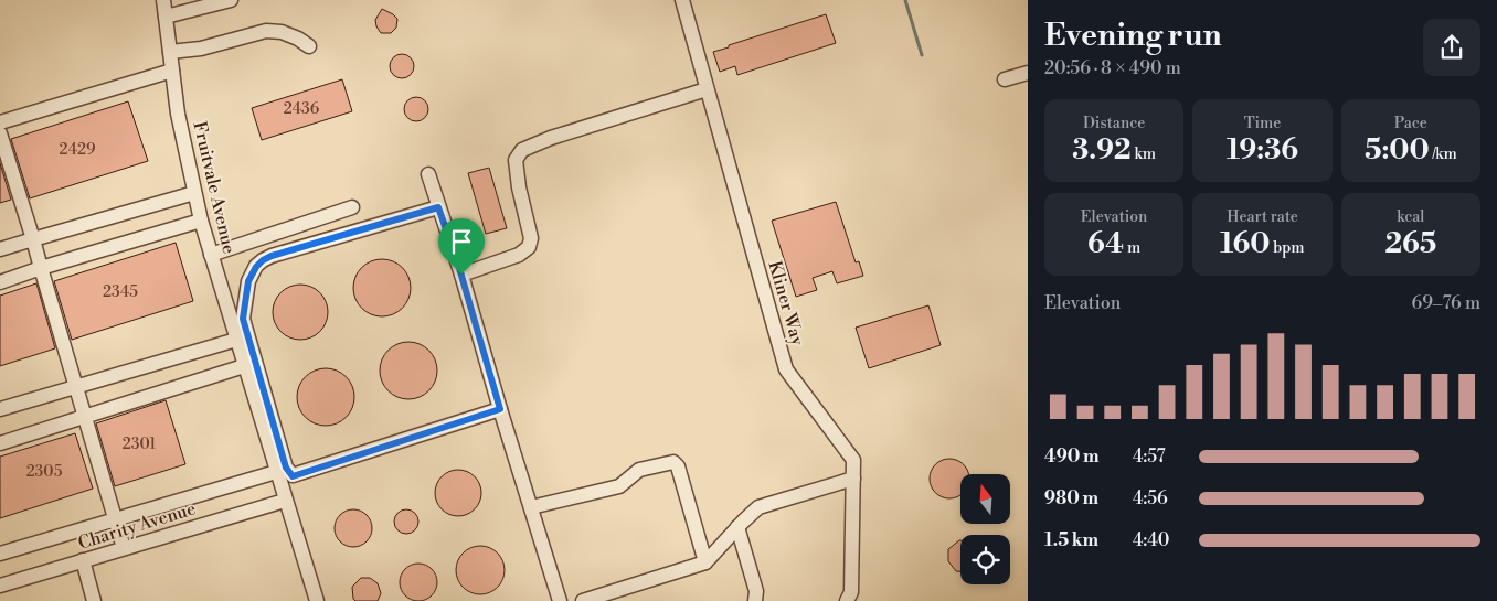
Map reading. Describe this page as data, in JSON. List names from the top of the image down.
{
  "streets": {
    "street": ["Fruitvale Avenue", "Kliner Way", "Charity Avenue"]
  },
  "crossings": [
    ["Fruitvale Avenue", "Charity Avenue"]
  ],
  "house_numbers": [
    "2436",
    "2429",
    "2345",
    "2301",
    "2305"
  ],
  "north": "top",
  "page": {
    "heading": ["Evening run", "20:56 · 8 × 490 m"],
    "stats": [
      ["Distance", "3.92 km"],
      ["Time", "19:36"],
      ["Pace", "5:00 /km"],
      ["Elevation", "64 m"],
      ["Heart rate", "160 bpm"],
      ["kcal", "265"]
    ],
    "chart": ["Elevation", "69–76 m"],
    "list": [
      {
        "name": "490 m",
        "note": "4:57"
      },
      {
        "name": "980 m",
        "note": "4:56"
      },
      {
        "name": "1.5 km",
        "note": "4:40"
      }
    ]
  }
}
